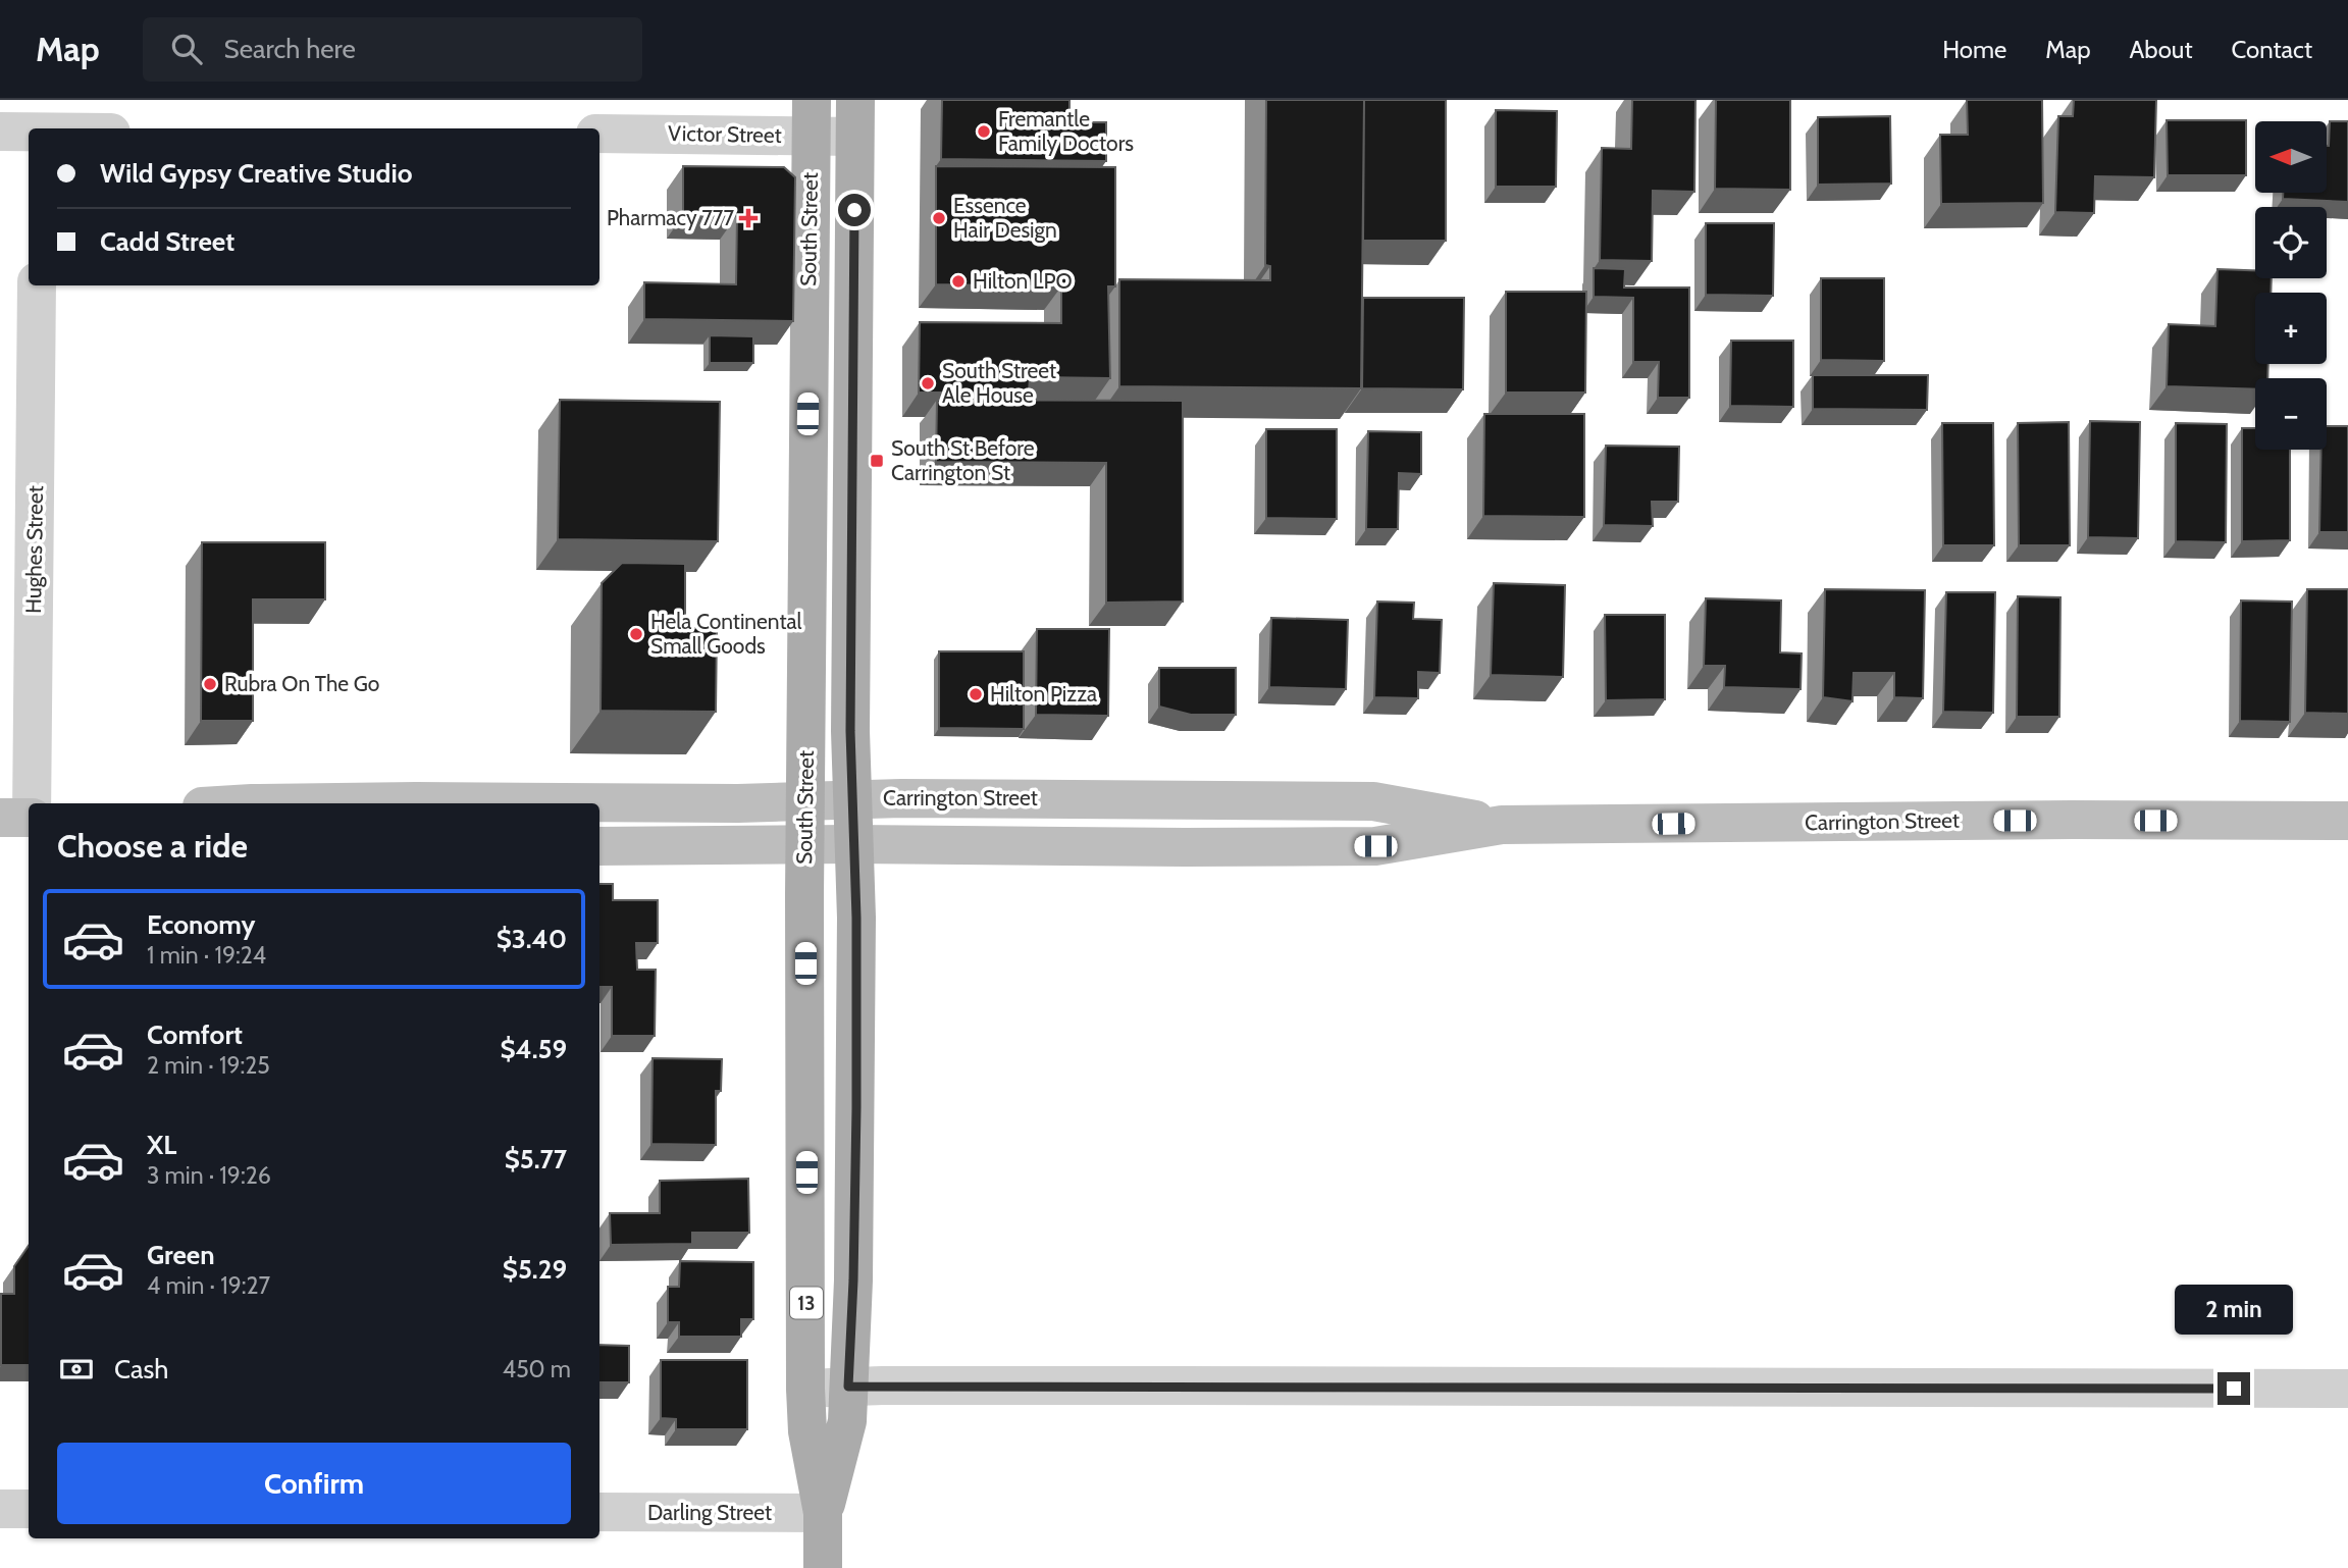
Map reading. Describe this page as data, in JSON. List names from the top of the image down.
{
  "streets": {
    "main road": ["South Street", "Carrington Street", "13"],
    "street": ["Victor Street", "Hughes Street", "Darling Street"]
  },
  "crossings": [
    ["Victor Street", "South Street"],
    ["South Street", "Carrington Street"],
    ["South Street", "Darling Street"]
  ],
  "places": {
    "other": [
      "Fremantle Family Doctors",
      "Essence Hair Design",
      "Hilton LPO",
      "South Street Ale House",
      "Hela Continental Small Goods",
      "Rubra On The Go",
      "Hilton Pizza"
    ],
    "health": ["Pharmacy 777"],
    "transit": ["South St Before Carrington St"]
  },
  "north": "left",
  "page": {
    "header": "Map",
    "search": "Search here",
    "nav": [
      "Home",
      "Map",
      "About",
      "Contact"
    ],
    "map_buttons": ["+", "−"],
    "banner": ["Wild Gypsy Creative Studio", "Cadd Street"],
    "heading": "Choose a ride",
    "list": [
      {
        "name": "Economy",
        "note": "1 min · 19:24",
        "value": "$3.40"
      },
      {
        "name": "Comfort",
        "note": "2 min · 19:25",
        "value": "$4.59"
      },
      {
        "name": "XL",
        "note": "3 min · 19:26",
        "value": "$5.77"
      },
      {
        "name": "Green",
        "note": "4 min · 19:27",
        "value": "$5.29"
      }
    ],
    "bubble": "2 min",
    "pay": ["Cash", "450 m"],
    "buttons": "Confirm"
  }
}
